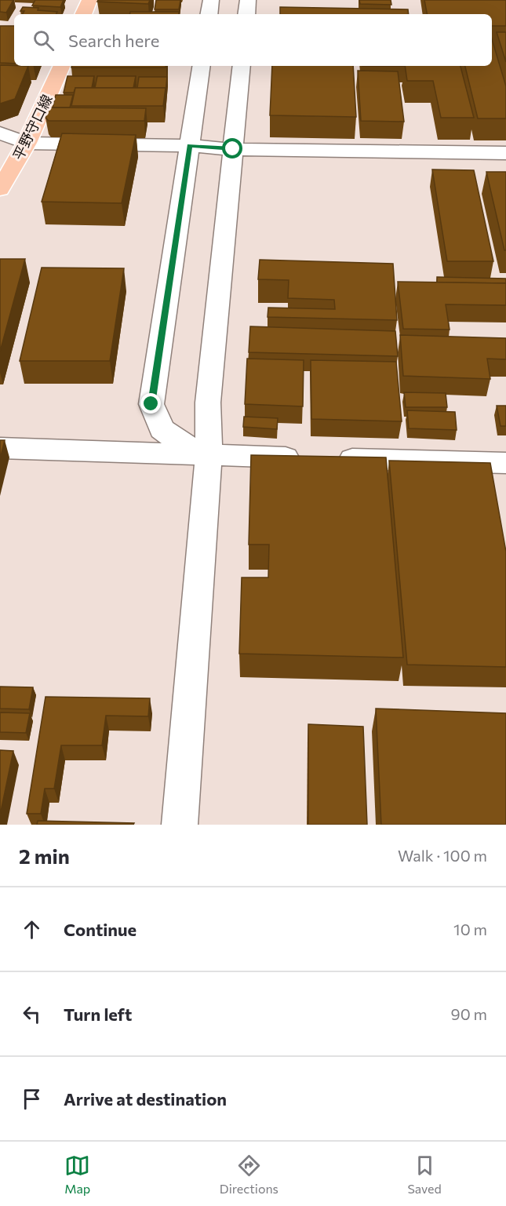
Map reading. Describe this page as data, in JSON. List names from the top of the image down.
{
  "streets": {
    "main road": ["平野守口線"]
  },
  "page": {
    "search": "Search here",
    "heading": ["2 min", "Walk · 100 m"],
    "list": [
      ["Continue", "10 m"],
      ["Turn left", "90 m"],
      "Arrive at destination"
    ],
    "nav": ["Map", "Directions", "Saved"]
  }
}
